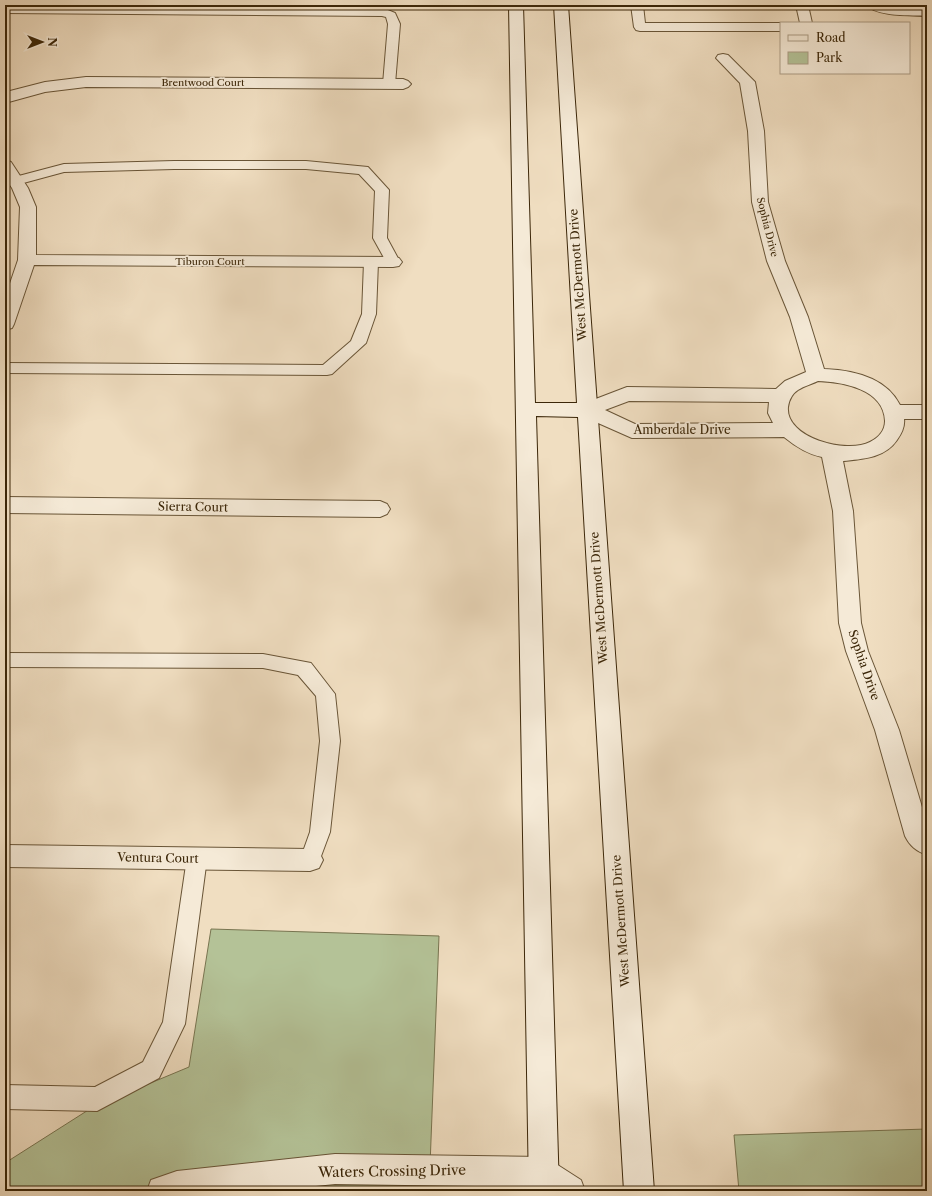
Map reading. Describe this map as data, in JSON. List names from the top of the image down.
{
  "streets": {
    "street": [
      "Brentwood Court",
      "Sophia Drive",
      "Tiburon Court",
      "West McDermott Drive",
      "Amberdale Drive",
      "Sierra Court",
      "Ventura Court",
      "Waters Crossing Drive"
    ]
  },
  "crossings": [
    ["Sophia Drive", "Amberdale Drive"],
    ["West McDermott Drive", "Amberdale Drive"]
  ],
  "legend": ["Road", "Park"],
  "north": "right"
}
